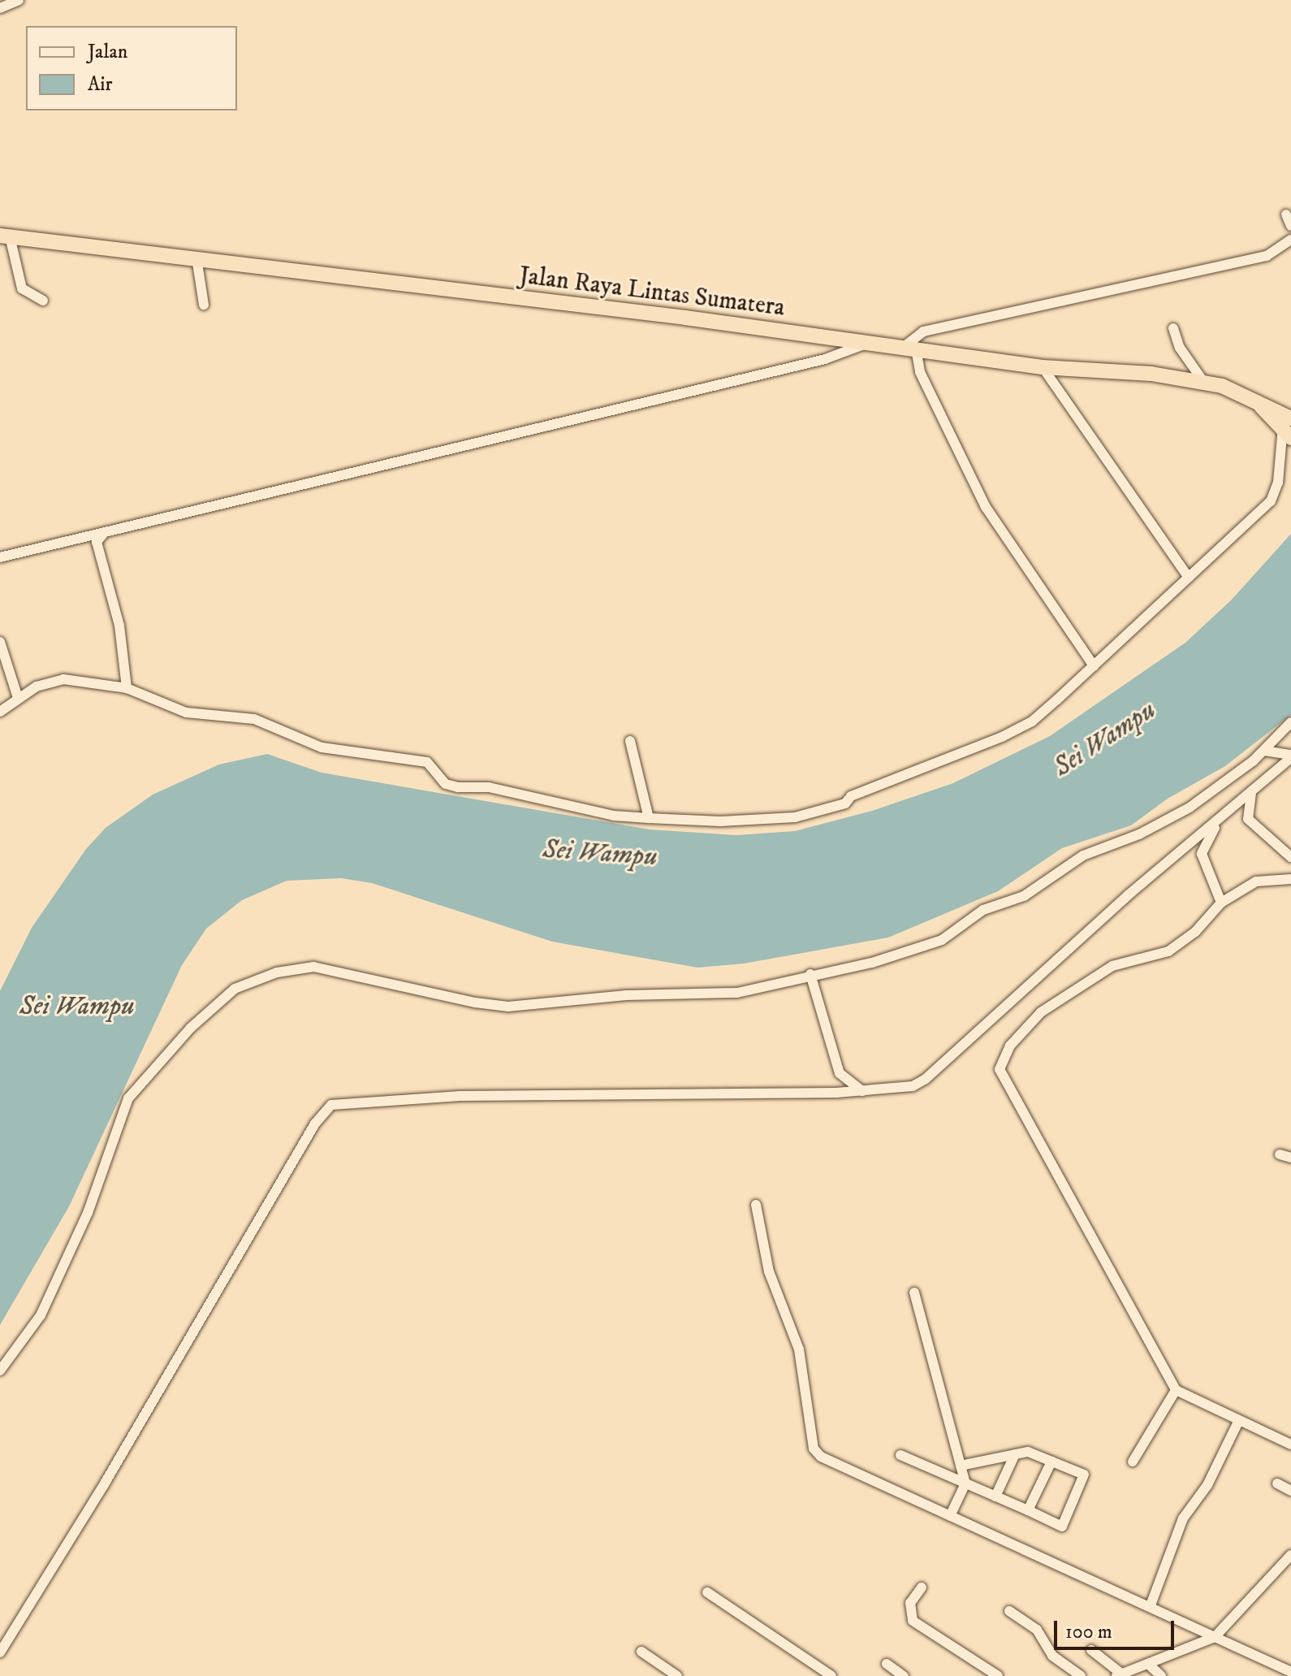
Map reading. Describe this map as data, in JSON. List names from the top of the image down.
{
  "streets": {
    "highway": ["Jalan Raya Lintas Sumatera"]
  },
  "water": ["Sei Wampu"],
  "legend": ["Jalan", "Air"],
  "scale_bar": "100 m"
}
